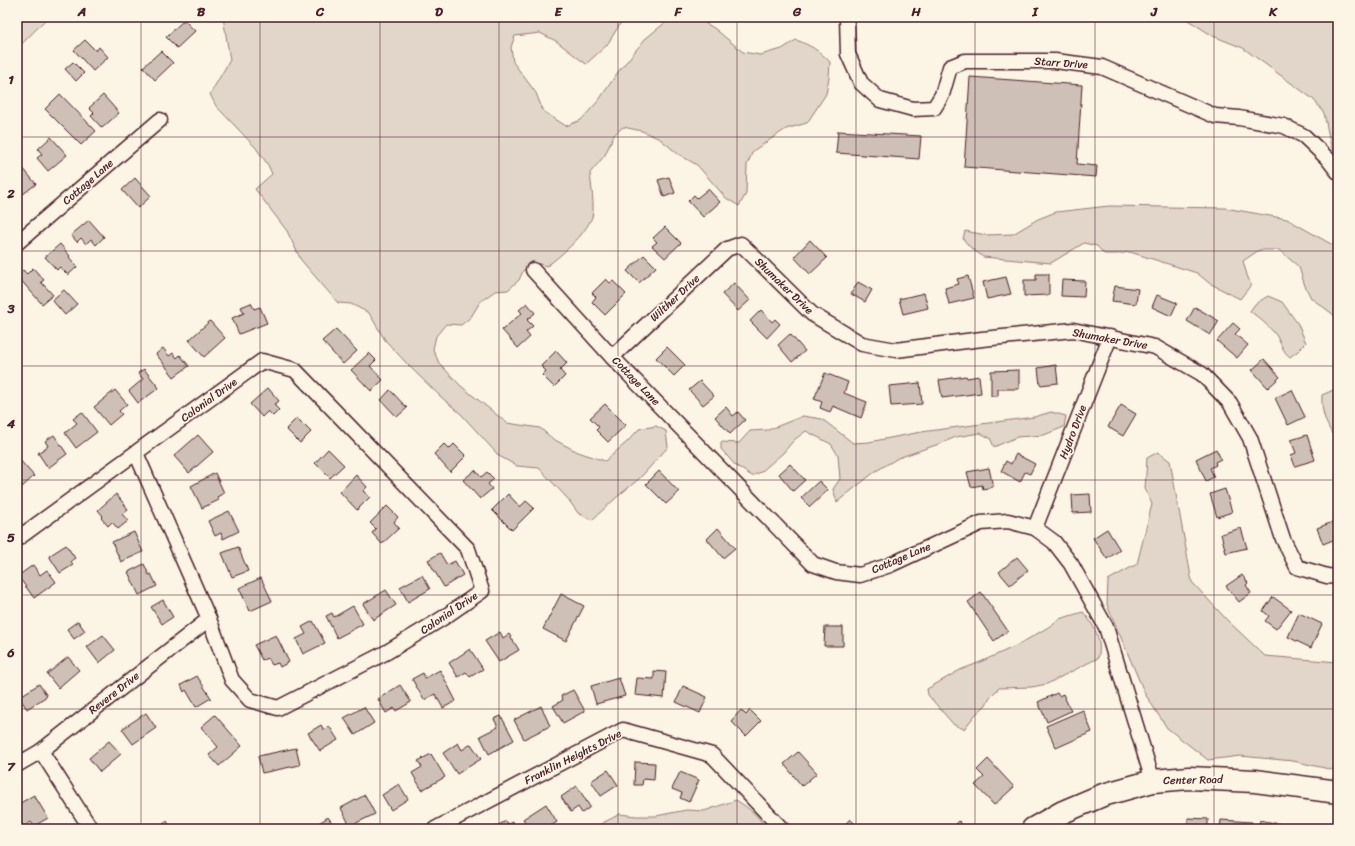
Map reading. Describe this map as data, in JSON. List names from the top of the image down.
{
  "streets": {
    "main road": ["Center Road"],
    "street": [
      "Starr Drive",
      "Cottage Lane",
      "Shumaker Drive",
      "Wilther Drive",
      "Colonial Drive",
      "Hydro Drive",
      "Revere Drive",
      "Franklin Heights Drive"
    ]
  },
  "crossings": [
    ["Cottage Lane", "Wilther Drive"],
    ["Cottage Lane", "Hydro Drive"],
    ["Cottage Lane", "Center Road"],
    ["Shumaker Drive", "Wilther Drive"],
    ["Shumaker Drive", "Hydro Drive"],
    ["Colonial Drive", "Revere Drive"]
  ],
  "grid": {
    "columns": [
      "A",
      "B",
      "C",
      "D",
      "E",
      "F",
      "G",
      "H",
      "I",
      "J",
      "K"
    ],
    "rows": [
      "1",
      "2",
      "3",
      "4",
      "5",
      "6",
      "7"
    ]
  }
}
